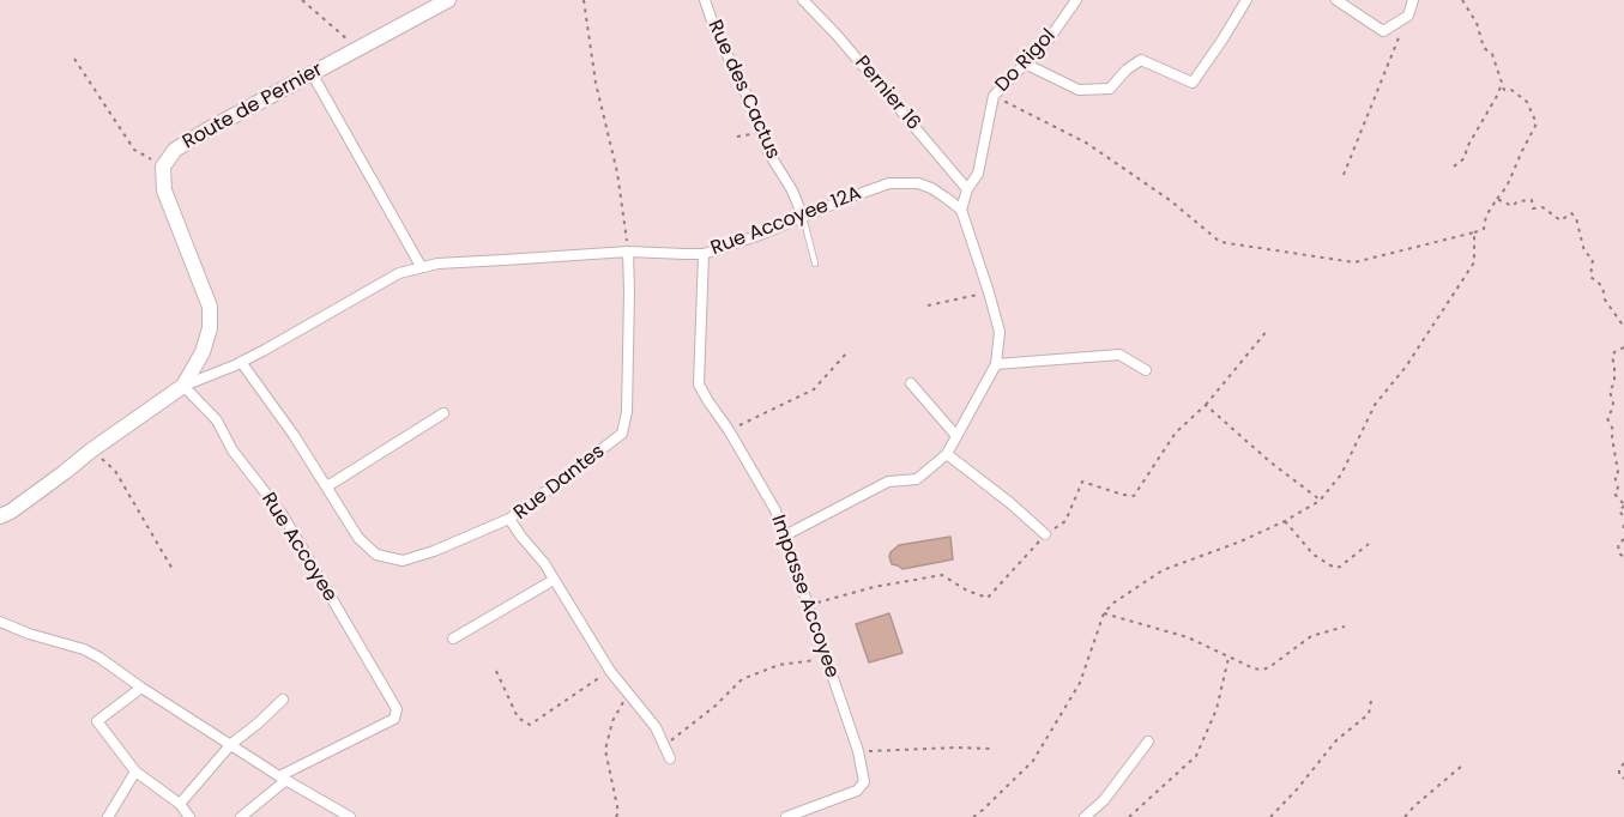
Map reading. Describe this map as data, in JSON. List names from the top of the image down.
{
  "streets": {
    "street": [
      "Do Rigol",
      "Rue des Cactus",
      "Pernier 16",
      "Route de Pernier",
      "Rue Accoyee 12A",
      "Rue Dantes",
      "Rue Accoyee",
      "Impasse Accoyee"
    ]
  },
  "crossings": [
    ["Do Rigol", "Pernier 16"],
    ["Do Rigol", "Rue Accoyee 12A"],
    ["Rue des Cactus", "Rue Accoyee 12A"],
    ["Route de Pernier", "Rue Accoyee 12A"],
    ["Route de Pernier", "Rue Accoyee"],
    ["Rue Accoyee 12A", "Rue Dantes"],
    ["Rue Accoyee 12A", "Rue Accoyee"],
    ["Rue Accoyee 12A", "Impasse Accoyee"]
  ]
}
